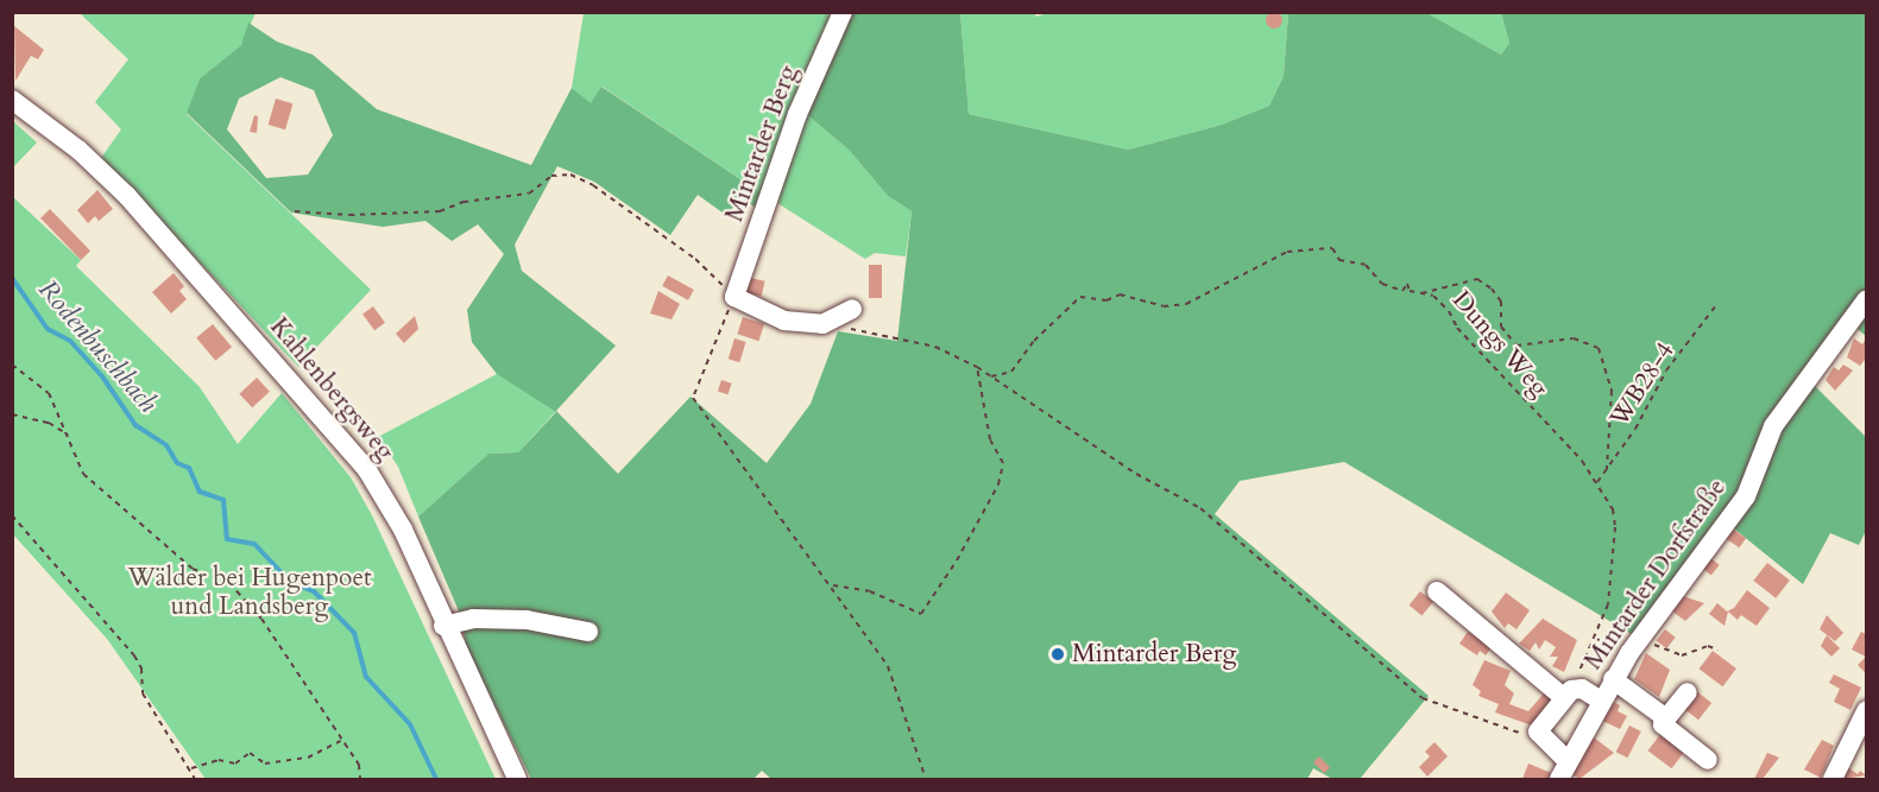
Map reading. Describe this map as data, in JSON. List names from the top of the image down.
{
  "streets": {
    "street": ["Mintarder Berg", "Kahlenbergsweg", "Mintarder Dorfstraße"],
    "path": ["Dungs Weg", "WB28-4"]
  },
  "crossings": [
    ["Dungs Weg", "WB28-4"],
    ["Dungs Weg", "Mintarder Dorfstraße"]
  ],
  "water": ["Rodenbuschbach"],
  "parks": ["Wälder bei Hugenpoet und Landsberg"],
  "places": ["Mintarder Berg"]
}
